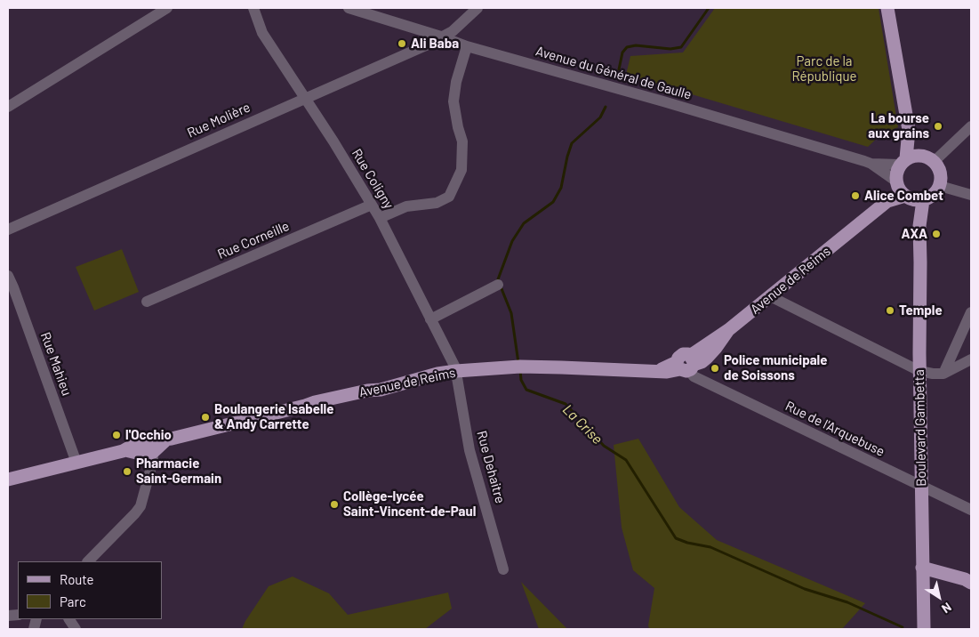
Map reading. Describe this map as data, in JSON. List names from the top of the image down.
{
  "streets": {
    "main road": ["Avenue de Reims", "Boulevard Gambetta"],
    "street": [
      "Avenue du Général de Gaulle",
      "Rue Molière",
      "Rue Coligny",
      "Rue Corneille",
      "Rue Mahieu",
      "Rue de l'Arquebuse",
      "Rue Dehaitre"
    ]
  },
  "crossings": [
    ["Avenue du Général de Gaulle", "Rue Molière"],
    ["Avenue du Général de Gaulle", "Avenue de Reims"],
    ["Avenue du Général de Gaulle", "Boulevard Gambetta"],
    ["Rue Molière", "Rue Coligny"],
    ["Rue Coligny", "Rue Corneille"],
    ["Rue Coligny", "Avenue de Reims"],
    ["Rue Coligny", "Rue Dehaitre"],
    ["Avenue de Reims", "Rue Mahieu"],
    ["Avenue de Reims", "Boulevard Gambetta"],
    ["Avenue de Reims", "Rue de l'Arquebuse"],
    ["Avenue de Reims", "Rue Dehaitre"],
    ["Boulevard Gambetta", "Rue de l'Arquebuse"]
  ],
  "water": ["La Crise"],
  "parks": ["Parc de la République"],
  "places": [
    "Ali Baba",
    "La bourse aux grains",
    "Alice Combet",
    "AXA",
    "Temple",
    "Police municipale de Soissons",
    "Boulangerie Isabelle & Andy Carrette",
    "l'Occhio",
    "Pharmacie Saint-Germain",
    "Collège-lycée Saint-Vincent-de-Paul"
  ],
  "legend": ["Route", "Parc"],
  "north": "bottom right"
}
